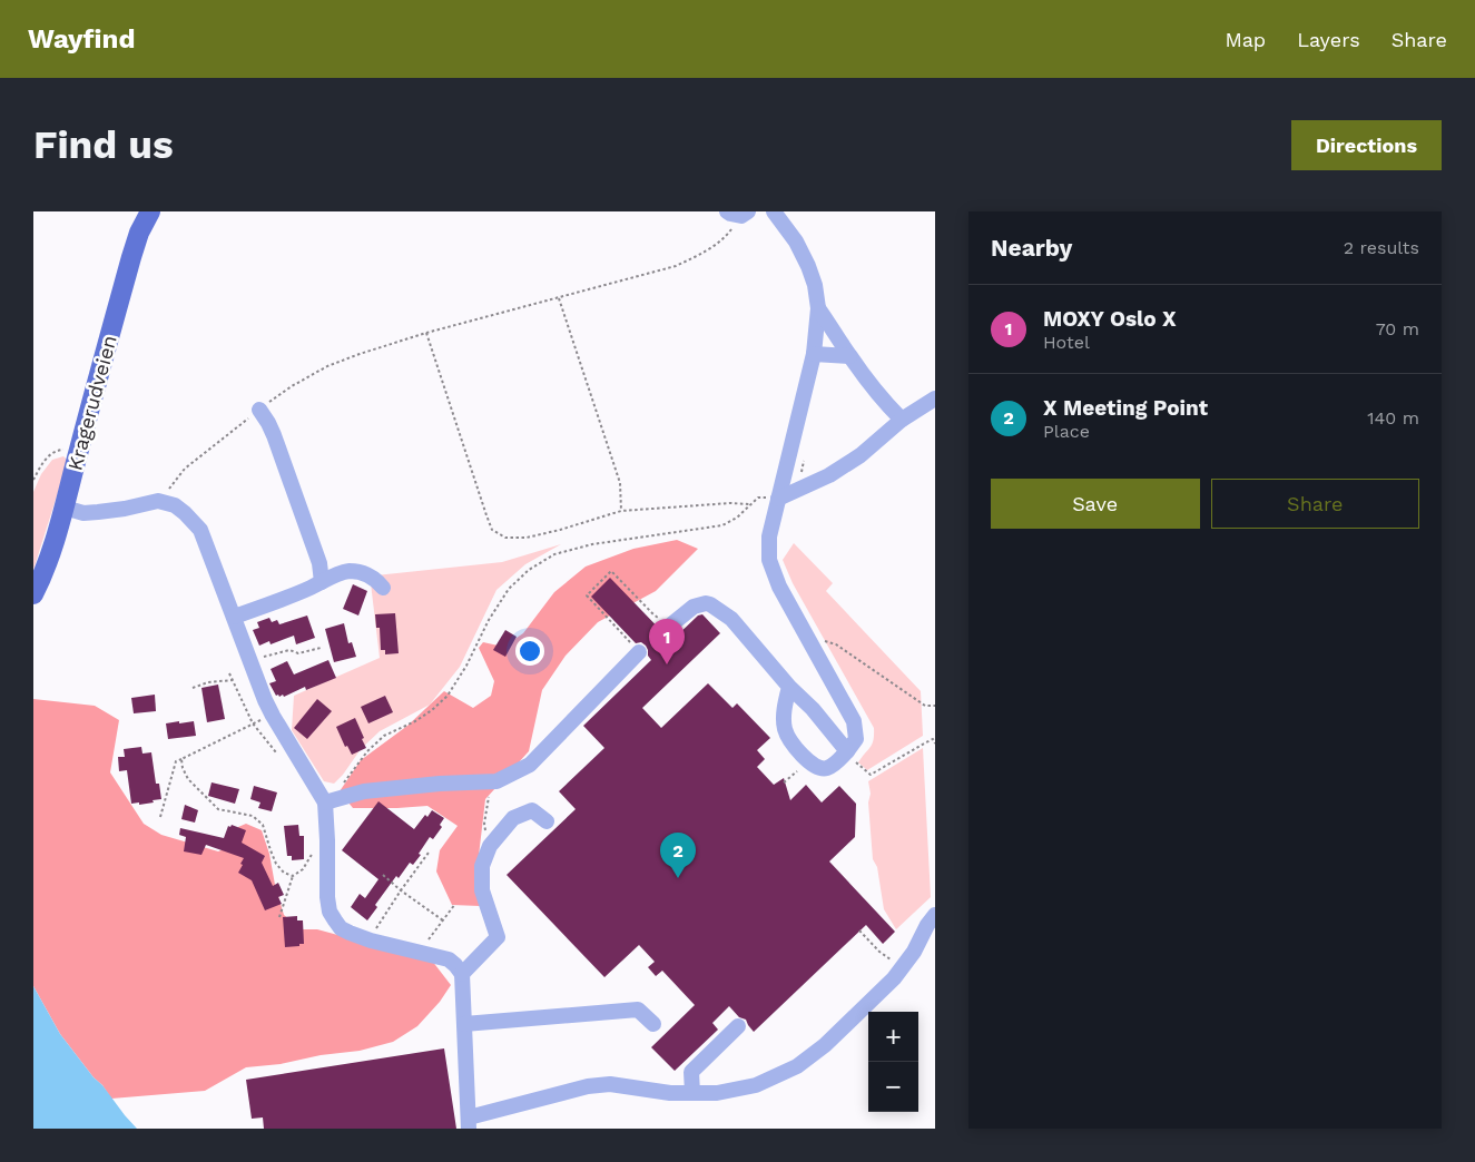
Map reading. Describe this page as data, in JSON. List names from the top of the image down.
{
  "streets": {
    "main road": ["Kragerudveien"]
  },
  "page": {
    "header": "Wayfind",
    "nav": ["Map", "Layers", "Share"],
    "buttons": [
      "Directions",
      ["Save", "Share"]
    ],
    "title": "Find us",
    "heading": ["Nearby", "2 results"],
    "list": [
      {
        "mark": "1",
        "name": "MOXY Oslo X",
        "note": "Hotel",
        "value": "70 m"
      },
      {
        "mark": "2",
        "name": "X Meeting Point",
        "note": "Place",
        "value": "140 m"
      }
    ],
    "pins": ["1", "2"],
    "map_buttons": ["+", "−"]
  }
}
